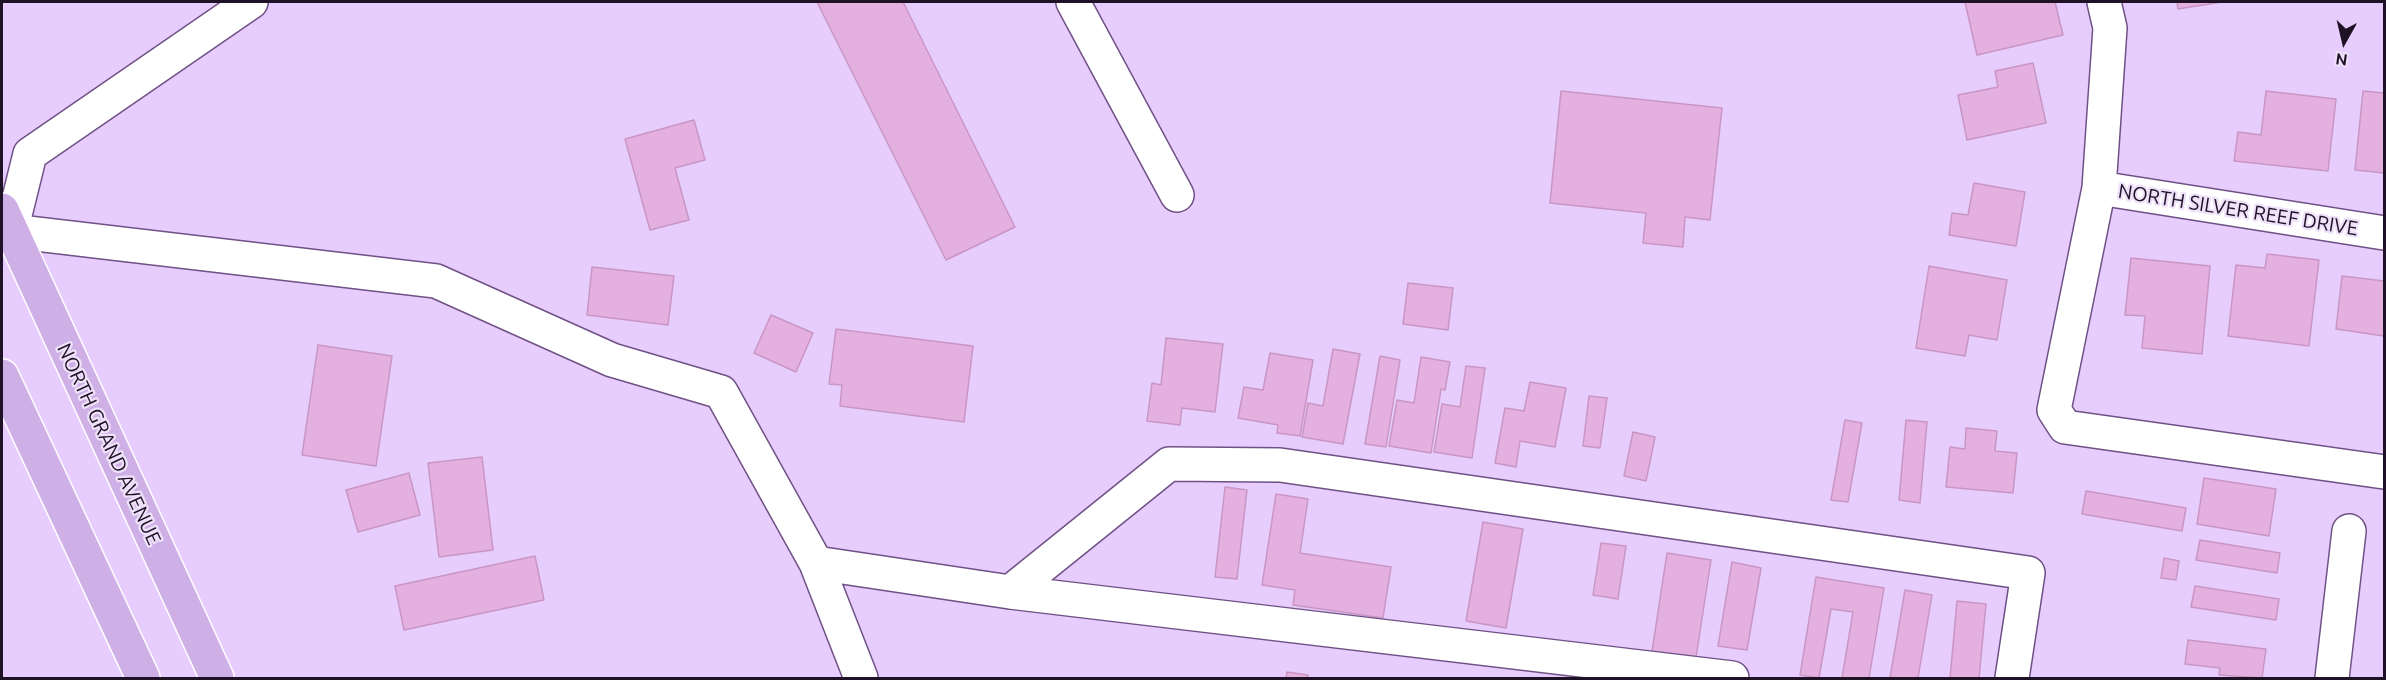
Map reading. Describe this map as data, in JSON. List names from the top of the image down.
{
  "streets": {
    "main road": ["NORTH GRAND AVENUE"],
    "street": ["NORTH SILVER REEF DRIVE"]
  },
  "north": "bottom"
}
